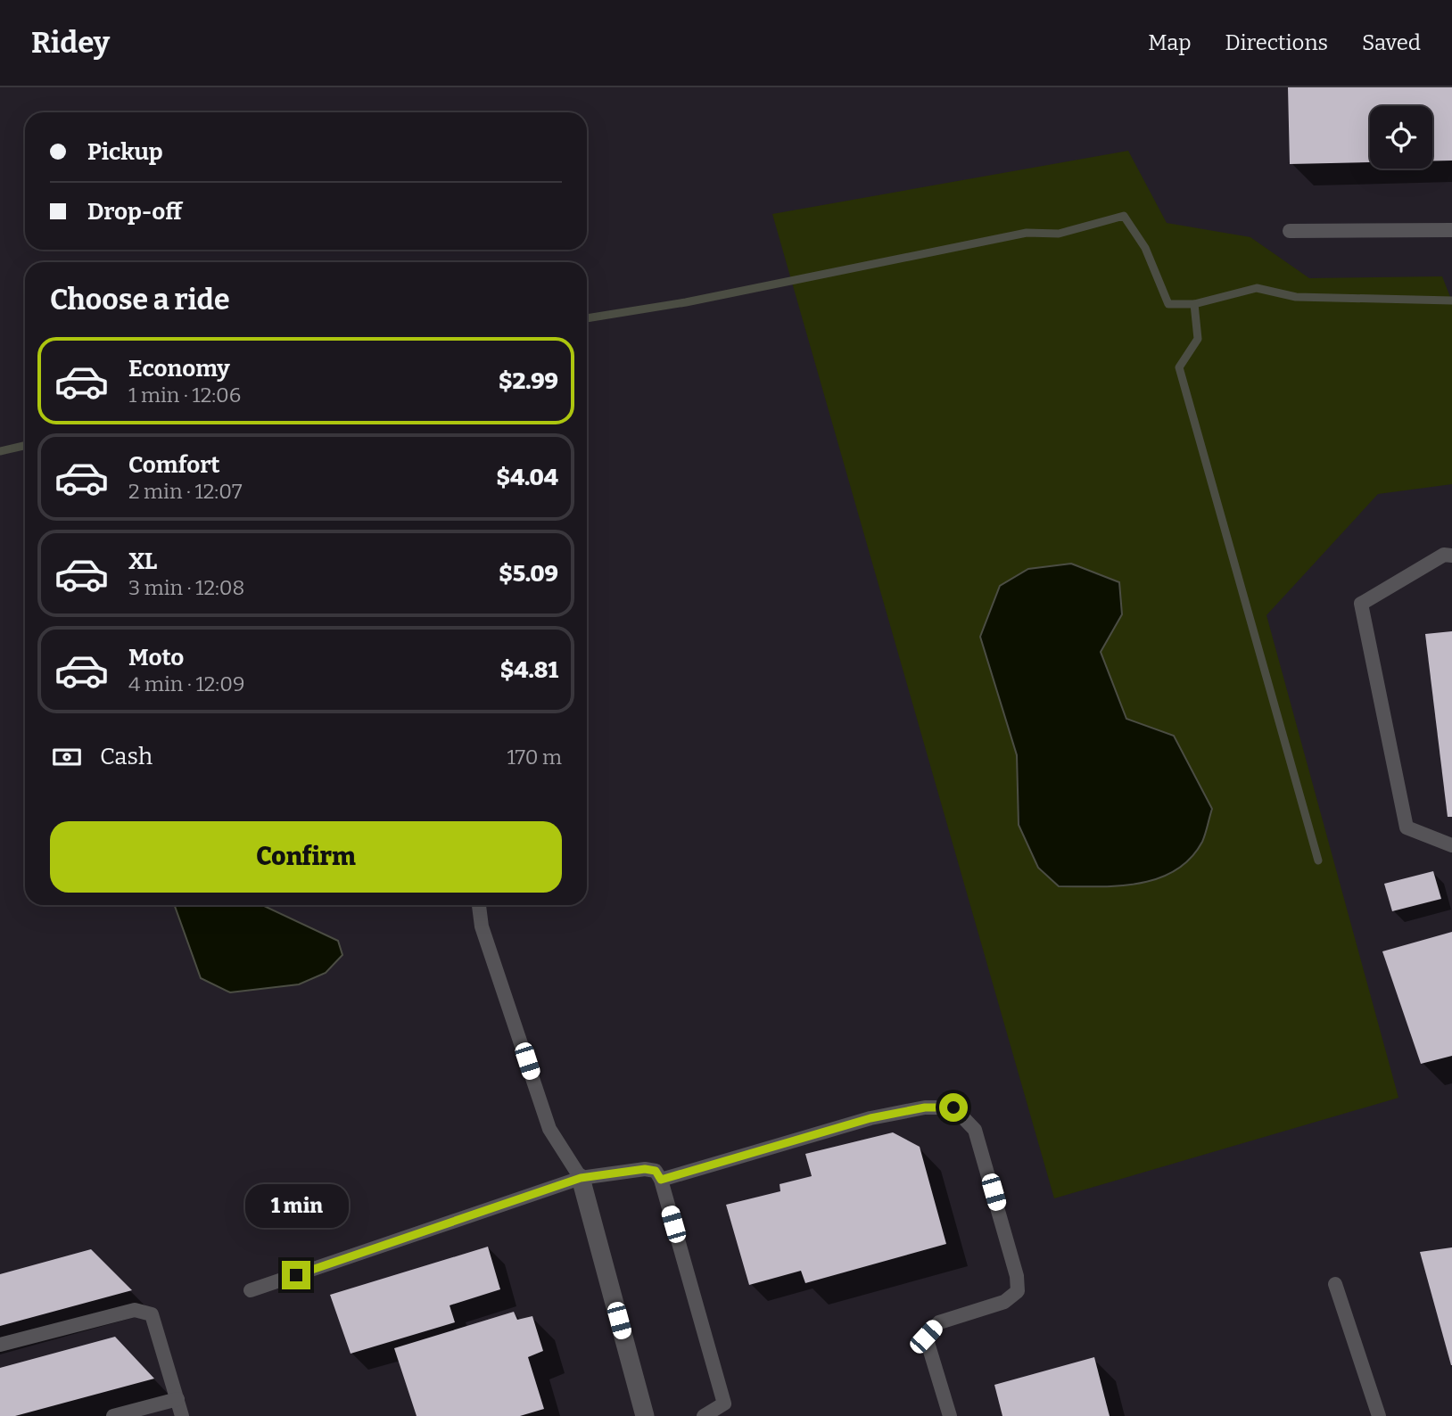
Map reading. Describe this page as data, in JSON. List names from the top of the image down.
{
  "page": {
    "header": "Ridey",
    "nav": ["Map", "Directions", "Saved"],
    "banner": ["Pickup", "Drop-off"],
    "heading": "Choose a ride",
    "list": [
      {
        "name": "Economy",
        "note": "1 min · 12:06",
        "value": "$2.99"
      },
      {
        "name": "Comfort",
        "note": "2 min · 12:07",
        "value": "$4.04"
      },
      {
        "name": "XL",
        "note": "3 min · 12:08",
        "value": "$5.09"
      },
      {
        "name": "Moto",
        "note": "4 min · 12:09",
        "value": "$4.81"
      }
    ],
    "pay": ["Cash", "170 m"],
    "buttons": "Confirm",
    "bubble": "1 min"
  }
}
